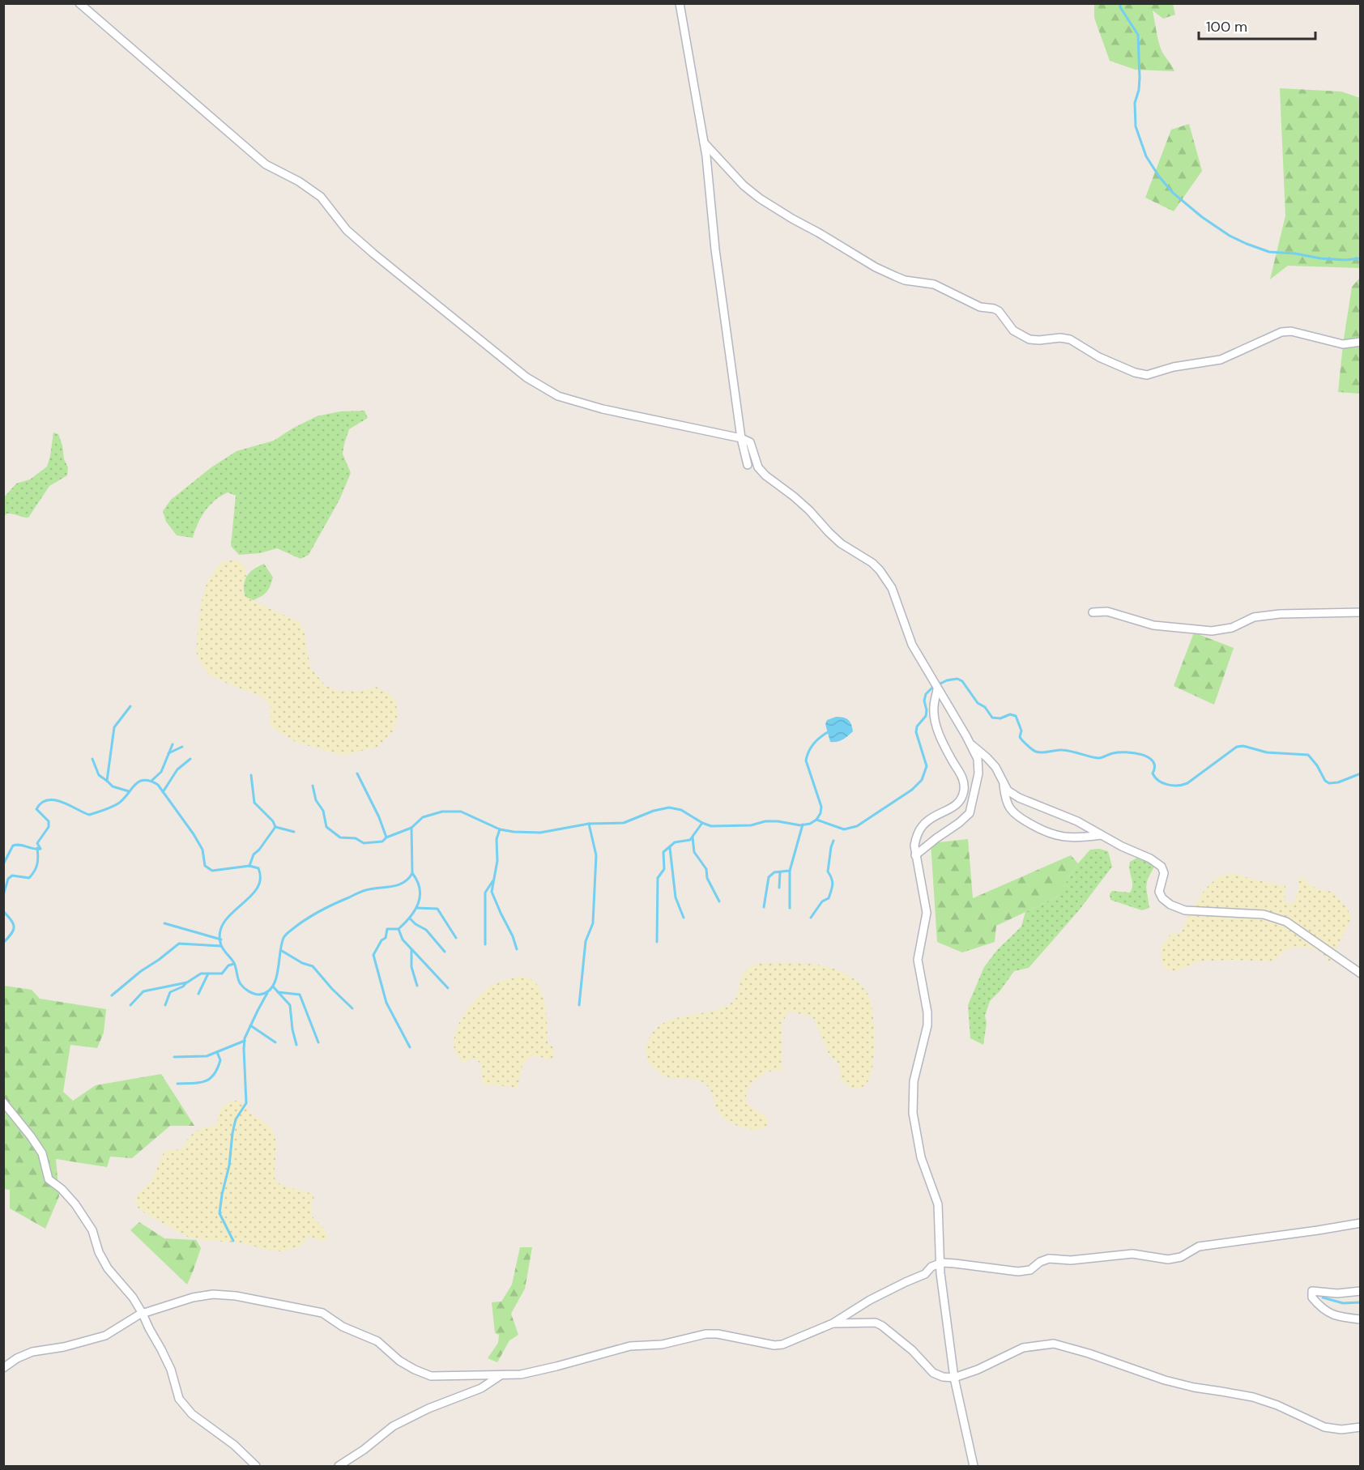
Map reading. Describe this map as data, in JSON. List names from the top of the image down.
{
  "scale_bar": "100 m"
}
